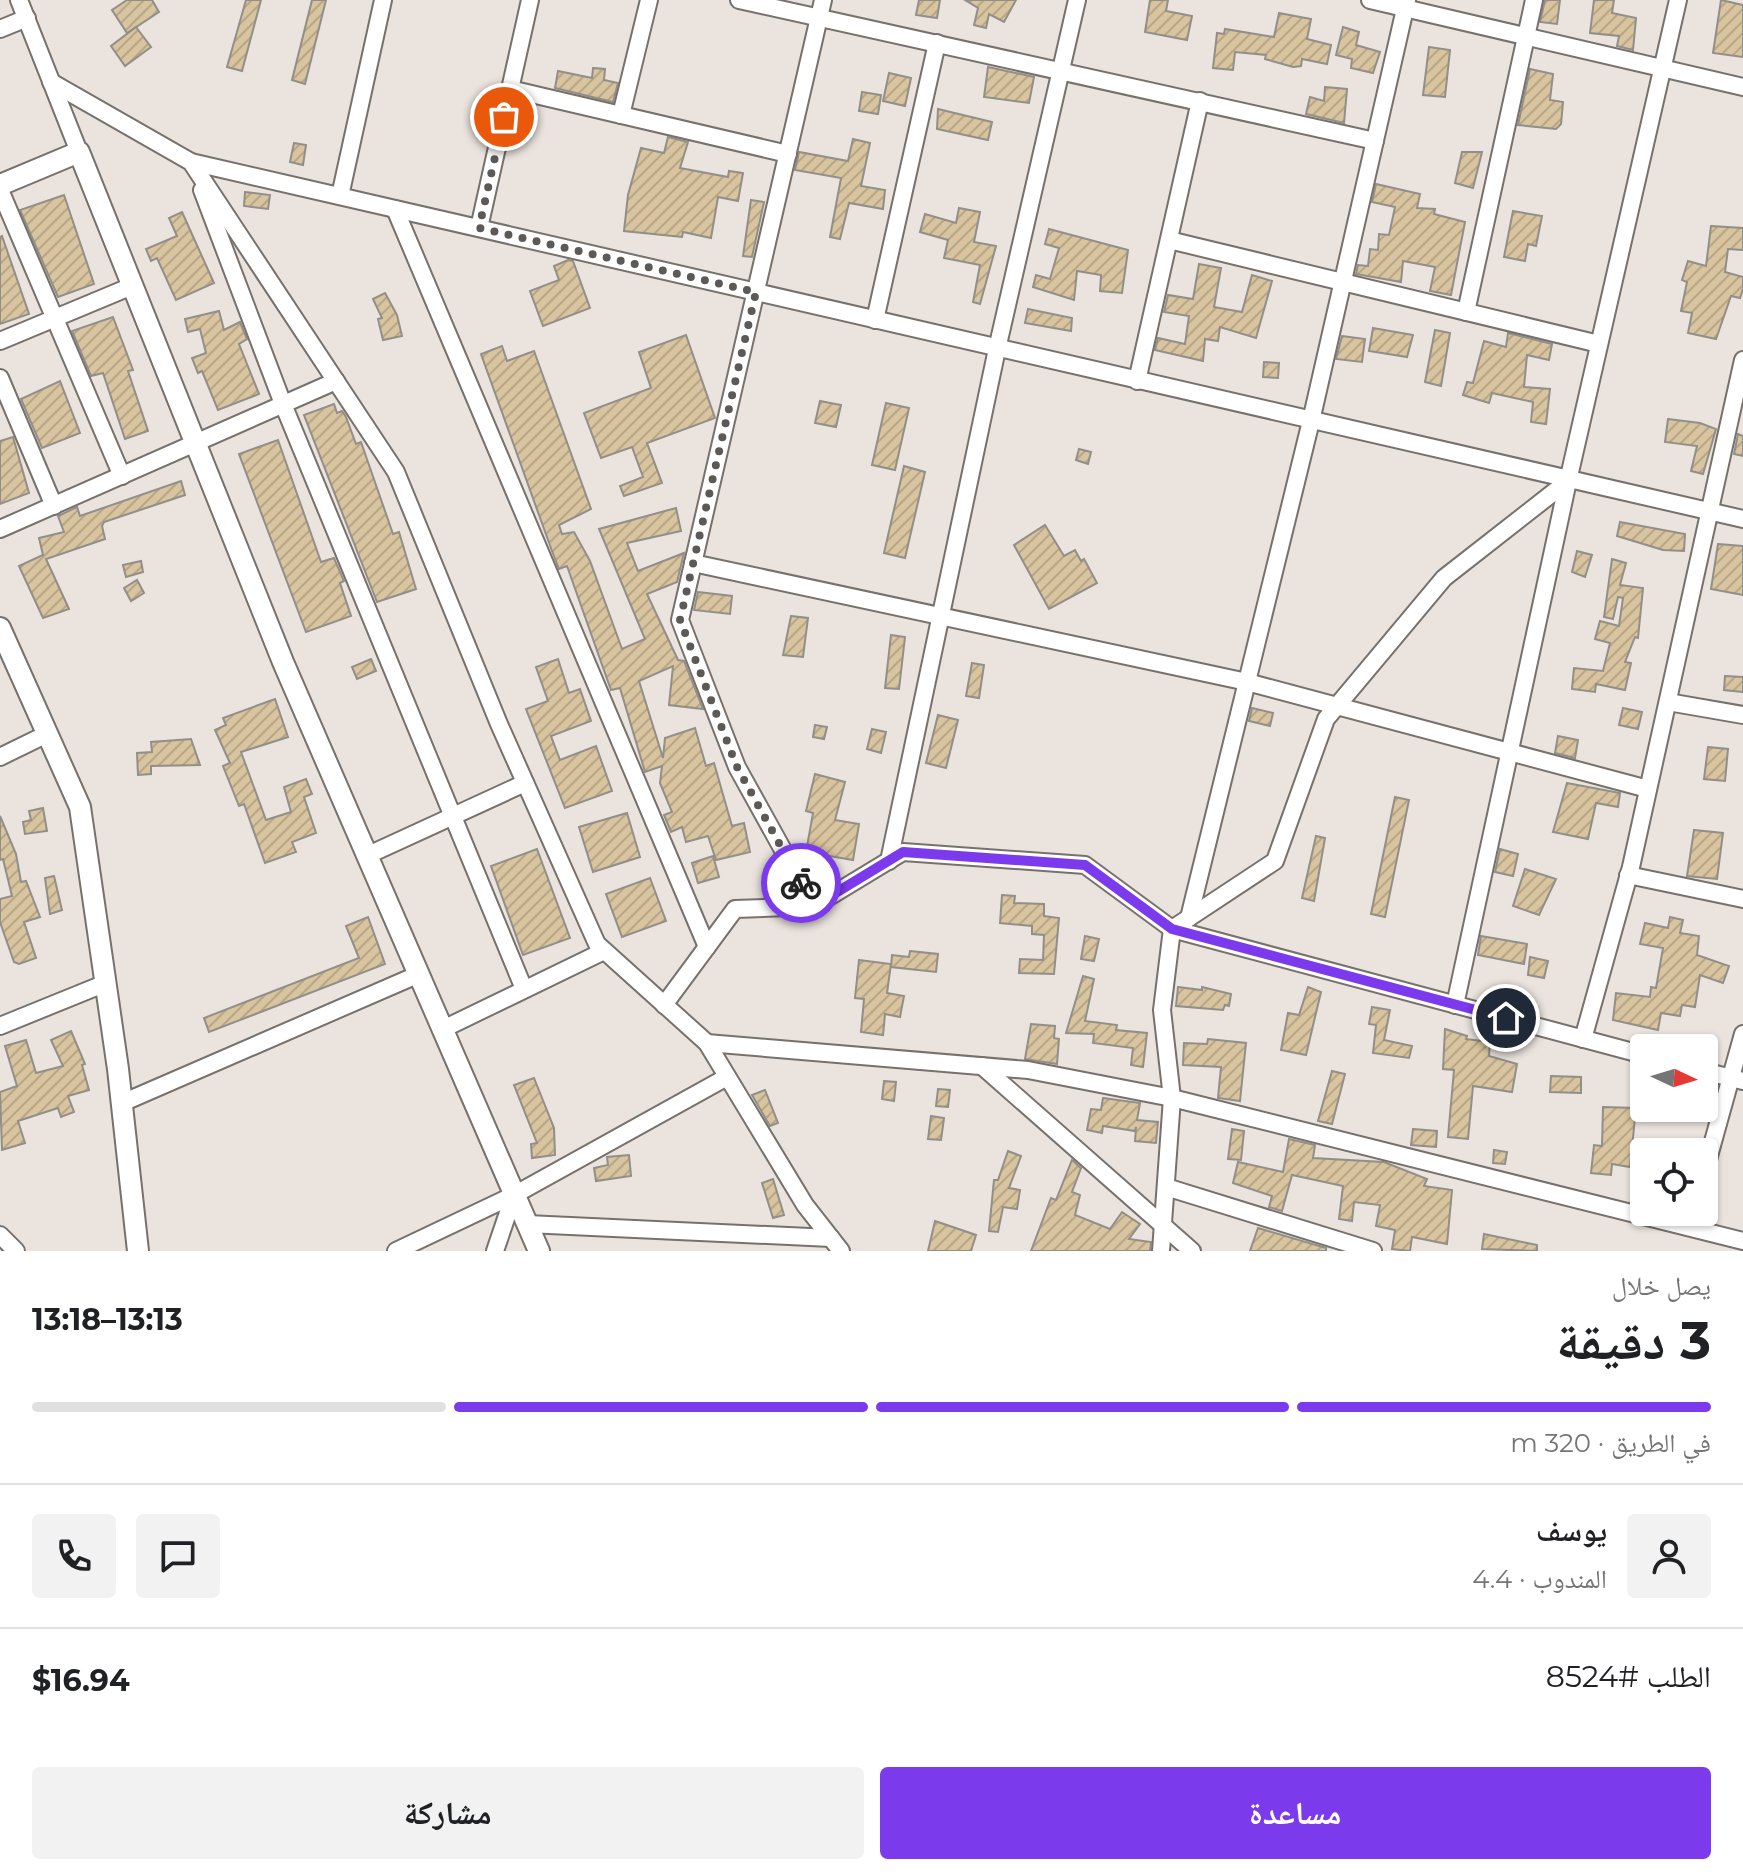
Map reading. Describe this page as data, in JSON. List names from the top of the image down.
{
  "north": "right",
  "page": {
    "heading": ["3 دقيقة", "يصل خلال", "13:13–13:18"],
    "panel": [
      "يوسف",
      "المندوب · 4.4",
      "الطلب #8524",
      "$16.94"
    ],
    "bar": "في الطريق · 320 m",
    "buttons": ["مساعدة", "مشاركة"]
  }
}
